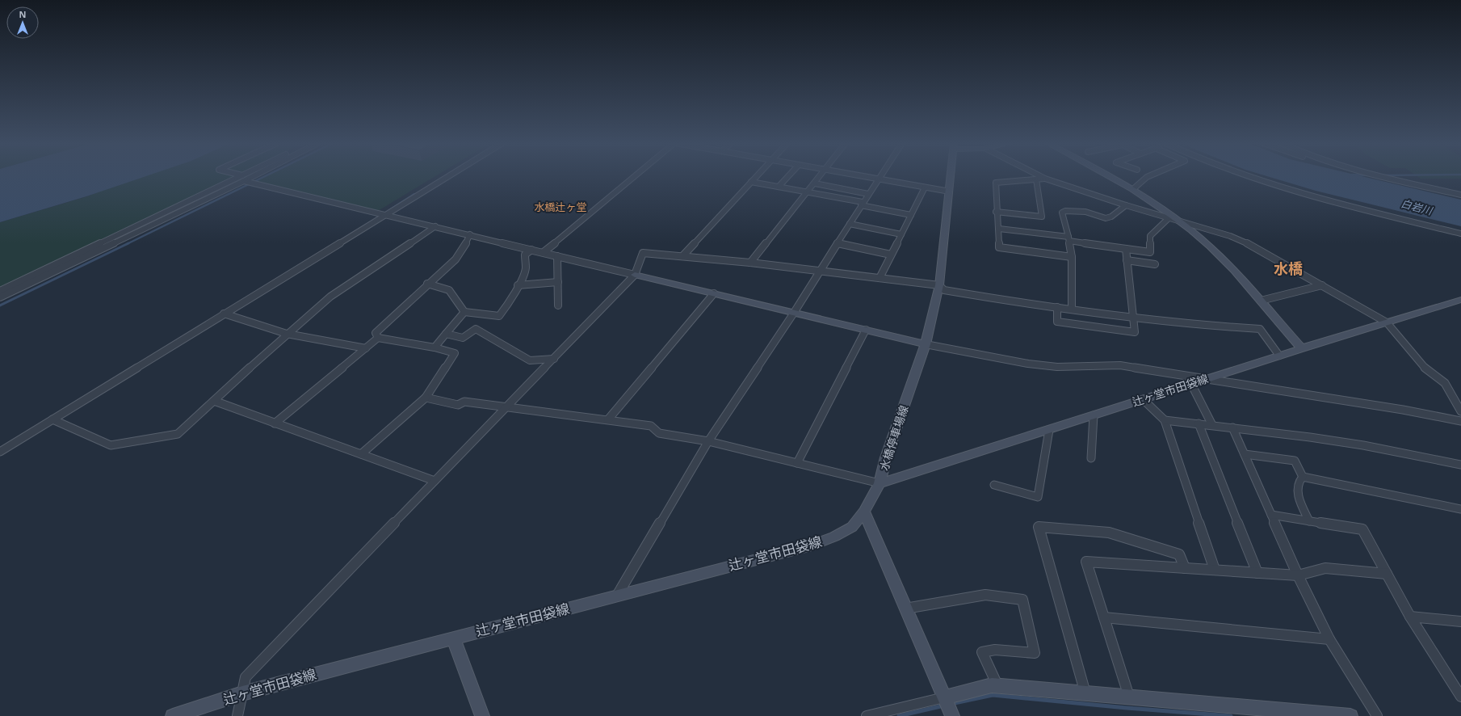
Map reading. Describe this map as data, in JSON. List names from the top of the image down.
{
  "streets": {
    "main road": ["辻ヶ堂市田袋線", "水橋停車場線"]
  },
  "crossings": [
    ["辻ヶ堂市田袋線", "水橋停車場線"]
  ],
  "districts": ["水橋辻ヶ堂", "水橋"],
  "water": ["白岩川"],
  "north": "top"
}
